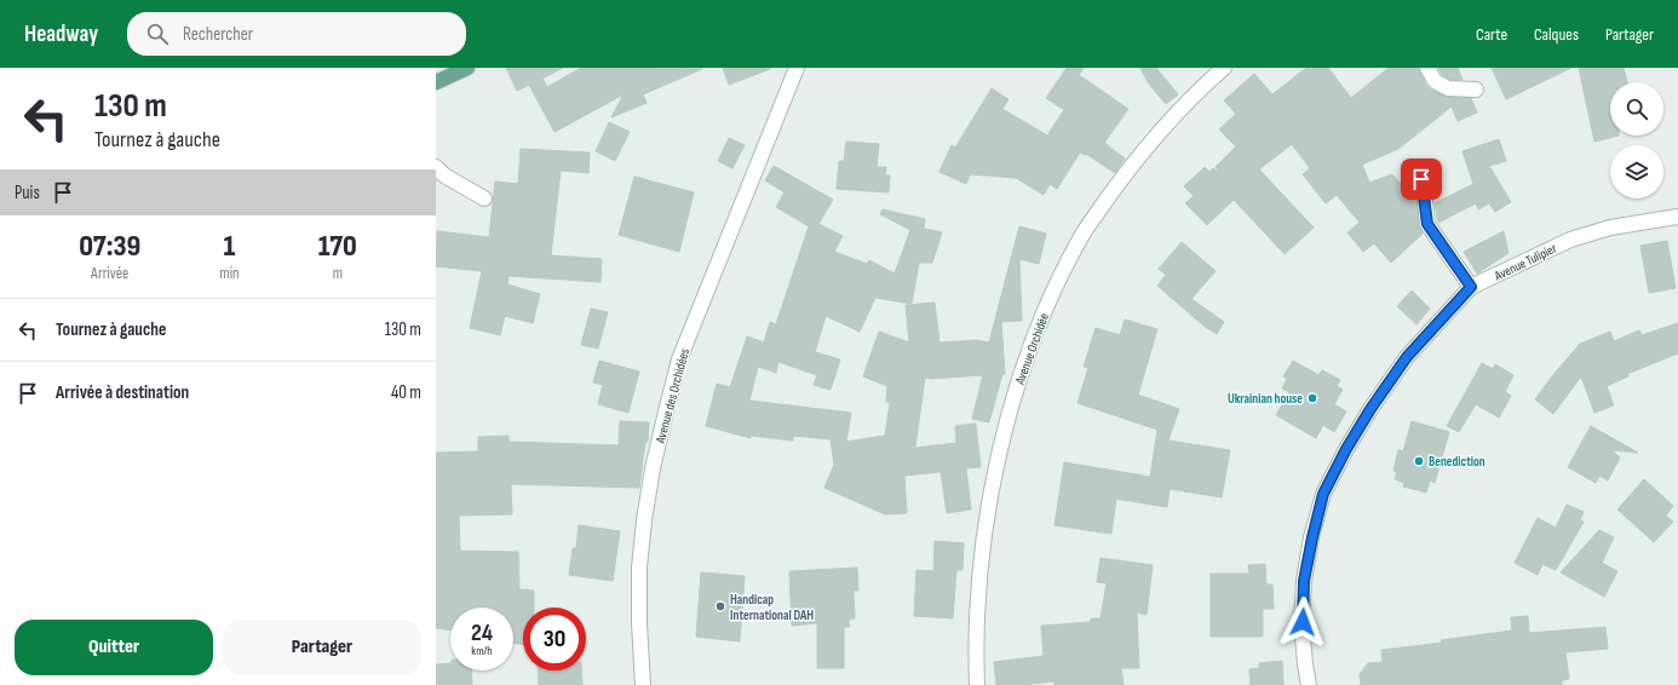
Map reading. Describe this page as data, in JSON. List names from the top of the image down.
{
  "streets": {
    "street": ["Avenue Tulipier", "Avenue Orchidée", "Avenue des Orchidées"]
  },
  "places": ["Ukrainian house", "Benediction", "Handicap International DAH"],
  "page": {
    "header": "Headway",
    "search": "Rechercher",
    "nav": ["Carte", "Calques", "Partager"],
    "turn": ["130 m", "Tournez à gauche"],
    "then": "Puis",
    "eta": [
      "07:39",
      "Arrivée",
      "1",
      "min",
      "170",
      "m"
    ],
    "list": [
      {
        "name": "Tournez à gauche",
        "value": "130 m"
      },
      {
        "name": "Arrivée à destination",
        "value": "40 m"
      }
    ],
    "speed": "24 km/h",
    "limit": "30",
    "buttons": ["Quitter", "Partager"]
  }
}
